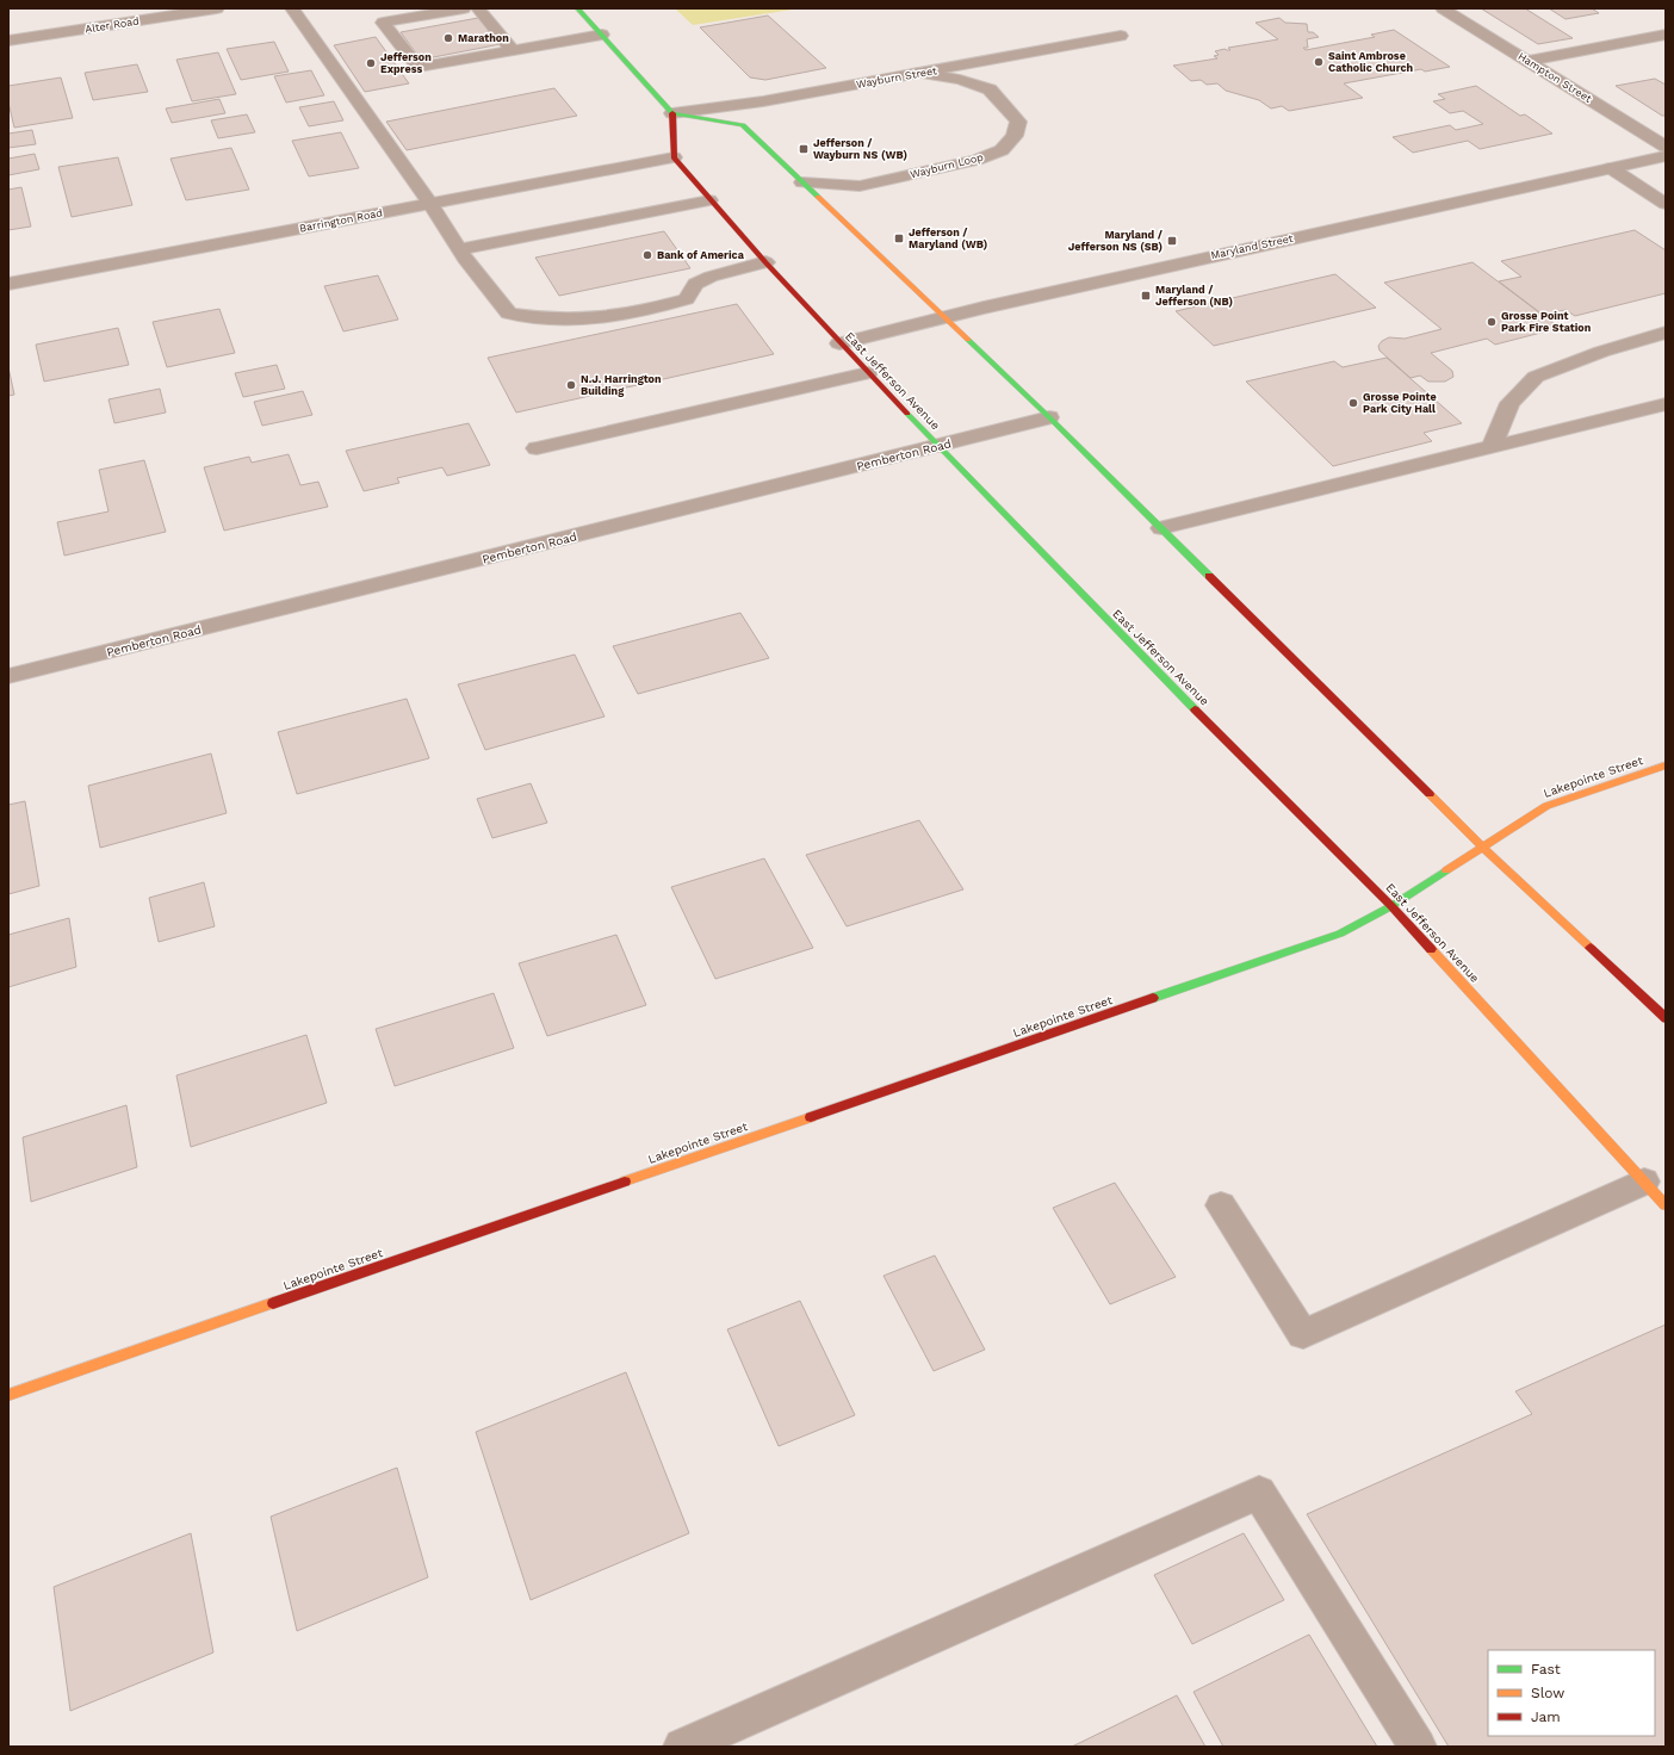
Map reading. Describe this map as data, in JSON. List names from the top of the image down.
{
  "streets": {
    "main road": ["East Jefferson Avenue", "Lakepointe Street"],
    "street": [
      "Alter Road",
      "Wayburn Street",
      "Hampton Street",
      "Wayburn Loop",
      "Barrington Road",
      "Maryland Street",
      "Pemberton Road"
    ]
  },
  "crossings": [
    ["Wayburn Street", "Wayburn Loop"],
    ["Barrington Road", "East Jefferson Avenue"],
    ["Maryland Street", "East Jefferson Avenue"],
    ["East Jefferson Avenue", "Pemberton Road"],
    ["East Jefferson Avenue", "Lakepointe Street"]
  ],
  "places": {
    "other": [
      "Marathon",
      "Saint Ambrose Catholic Church",
      "Jefferson Express",
      "Bank of America",
      "Grosse Point Park Fire Station",
      "N.J. Harrington Building",
      "Grosse Pointe Park City Hall"
    ],
    "transit": [
      "Jefferson / Wayburn NS (WB)",
      "Jefferson / Maryland (WB)",
      "Maryland / Jefferson NS (SB)",
      "Maryland / Jefferson (NB)"
    ]
  },
  "legend": ["Fast", "Slow", "Jam"]
}
